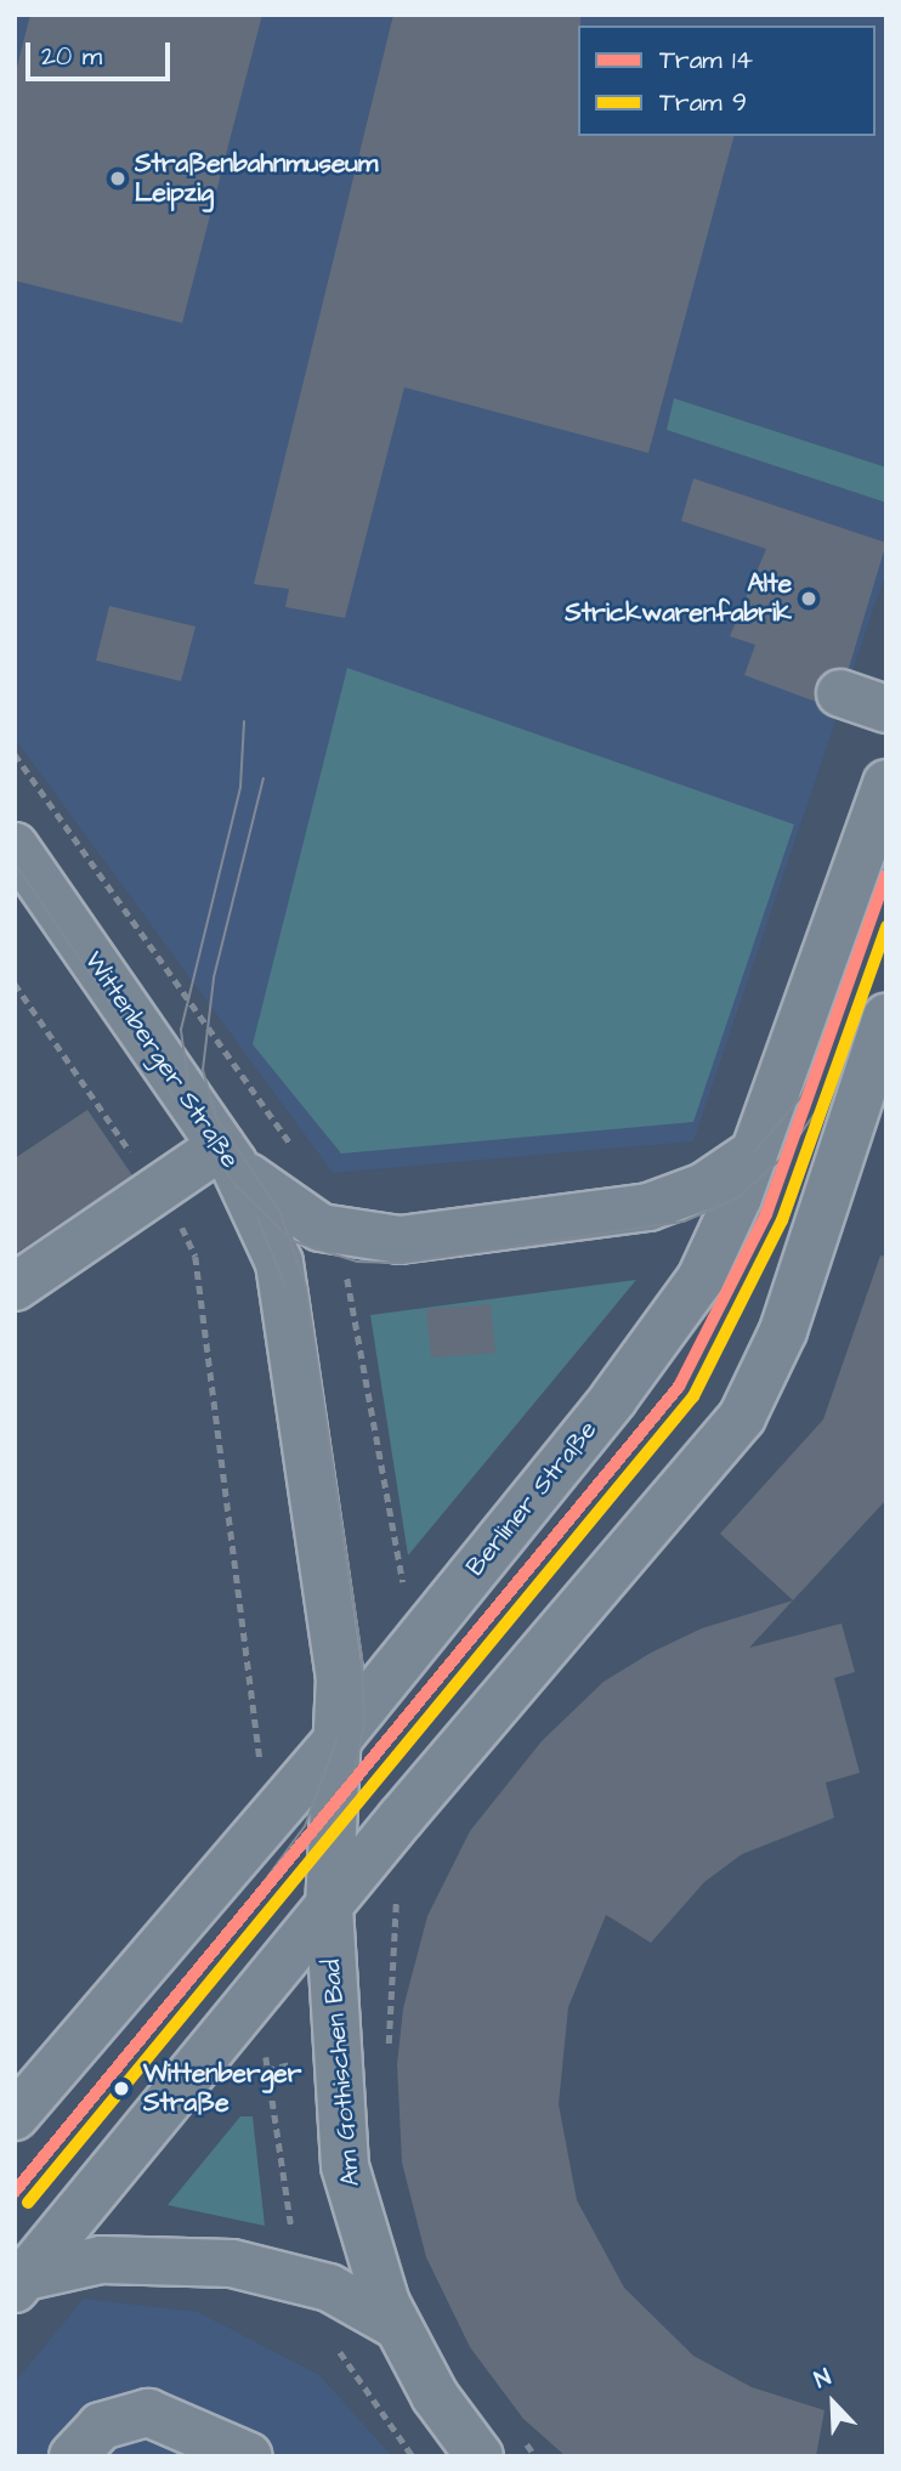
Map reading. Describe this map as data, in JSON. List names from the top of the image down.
{
  "streets": {
    "main road": ["Wittenberger Straße", "Berliner Straße", "Am Gothischen Bad"]
  },
  "crossings": [
    ["Wittenberger Straße", "Berliner Straße"],
    ["Wittenberger Straße", "Am Gothischen Bad"],
    ["Berliner Straße", "Am Gothischen Bad"]
  ],
  "places": ["Straßenbahnmuseum Leipzig", "Alte Strickwarenfabrik", "Wittenberger Straße"],
  "lines": ["tram line 14", "tram line 9"],
  "legend": ["Tram 14", "Tram 9"],
  "scale_bar": "20 m",
  "north": "top left"
}
